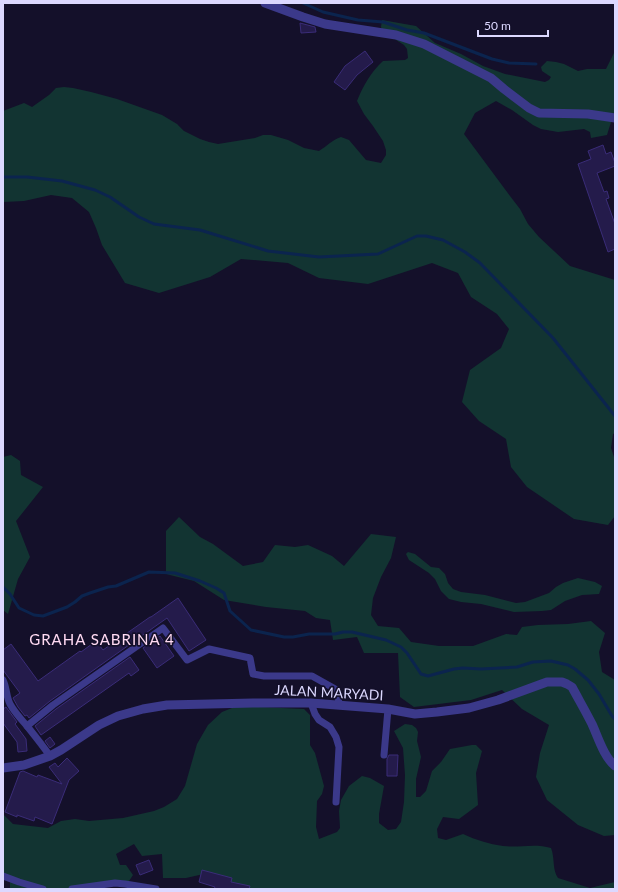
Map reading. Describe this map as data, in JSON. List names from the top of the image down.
{
  "streets": {
    "street": ["JALAN MARYADI"]
  },
  "districts": ["GRAHA SABRINA 4"],
  "scale_bar": "50 m"
}
